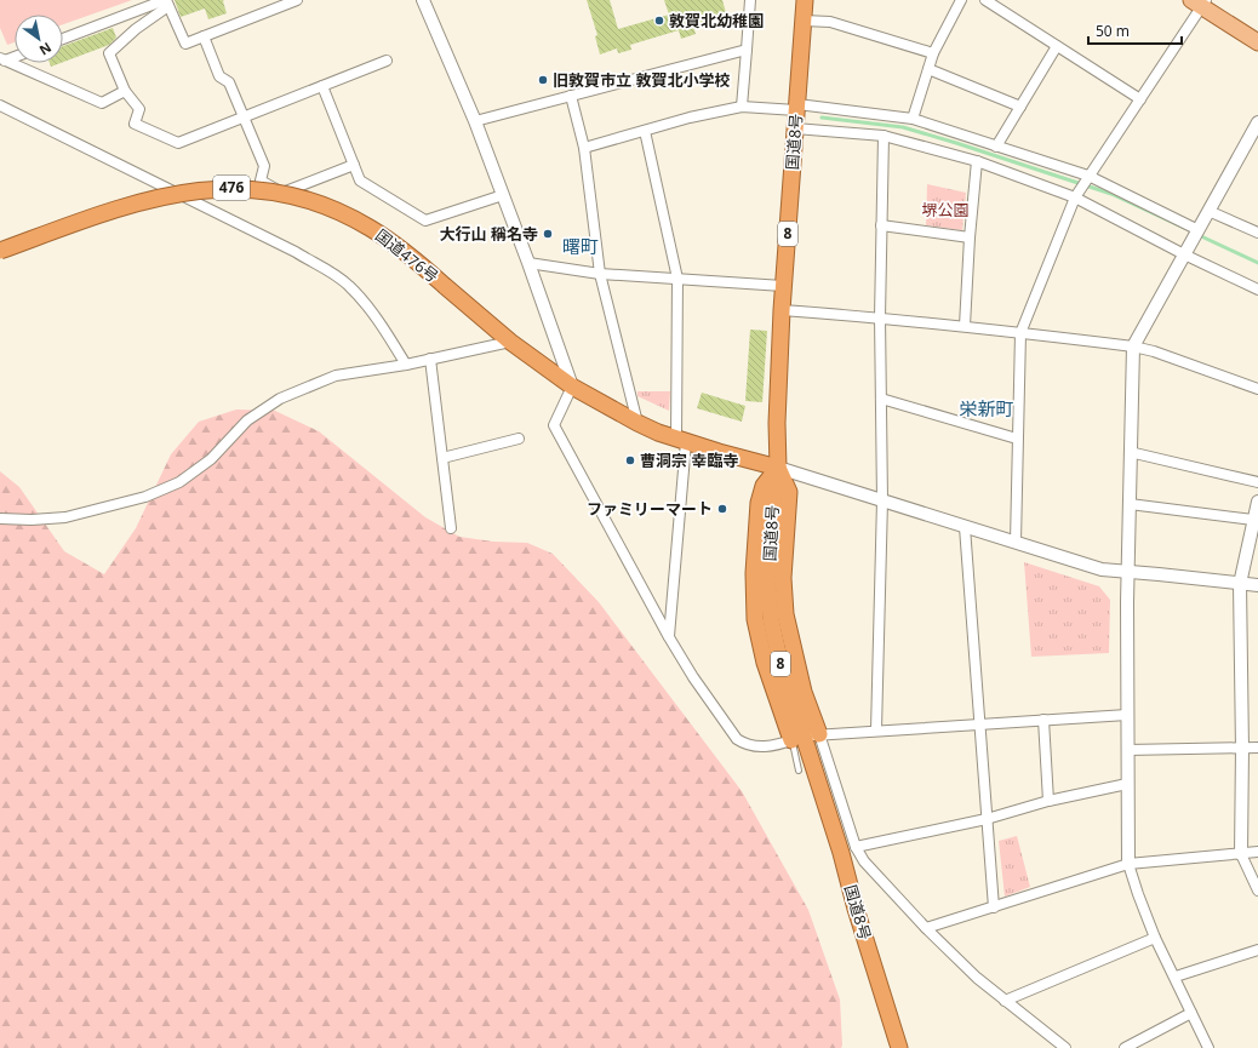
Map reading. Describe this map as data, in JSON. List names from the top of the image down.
{
  "streets": {
    "highway": [
      "国道8号",
      "476",
      "8",
      "国道476号"
    ]
  },
  "crossings": [
    ["国道8号", "国道476号"]
  ],
  "districts": ["曙町", "栄新町"],
  "parks": ["堺公園"],
  "places": [
    "敦賀北幼稚園",
    "旧敦賀市立 敦賀北小学校",
    "大行山 稱名寺",
    "曹洞宗 幸臨寺",
    "ファミリーマート"
  ],
  "scale_bar": "50 m",
  "north": "bottom right"
}
